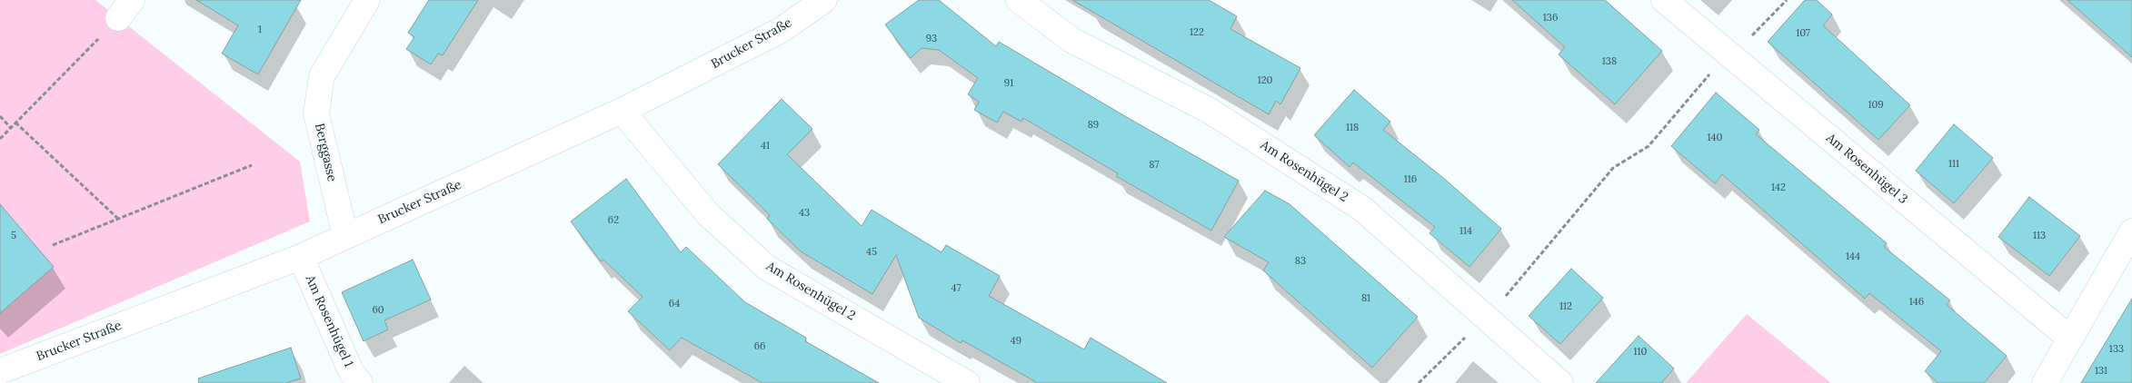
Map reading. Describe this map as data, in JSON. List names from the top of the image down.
{
  "streets": {
    "street": [
      "Brucker Straße",
      "Berggasse",
      "Am Rosenhügel 3",
      "Am Rosenhügel 2",
      "Am Rosenhügel 1"
    ]
  },
  "crossings": [
    ["Brucker Straße", "Berggasse"],
    ["Brucker Straße", "Am Rosenhügel 2"],
    ["Brucker Straße", "Am Rosenhügel 1"]
  ],
  "house_numbers": [
    "136",
    "1",
    "122",
    "107",
    "93",
    "138",
    "120",
    "91",
    "109",
    "89",
    "118",
    "140",
    "41",
    "111",
    "87",
    "116",
    "142",
    "43",
    "62",
    "114",
    "5",
    "113",
    "45",
    "144",
    "83",
    "47",
    "81",
    "146",
    "64",
    "112",
    "60",
    "49",
    "66",
    "133",
    "110",
    "131"
  ]
}
